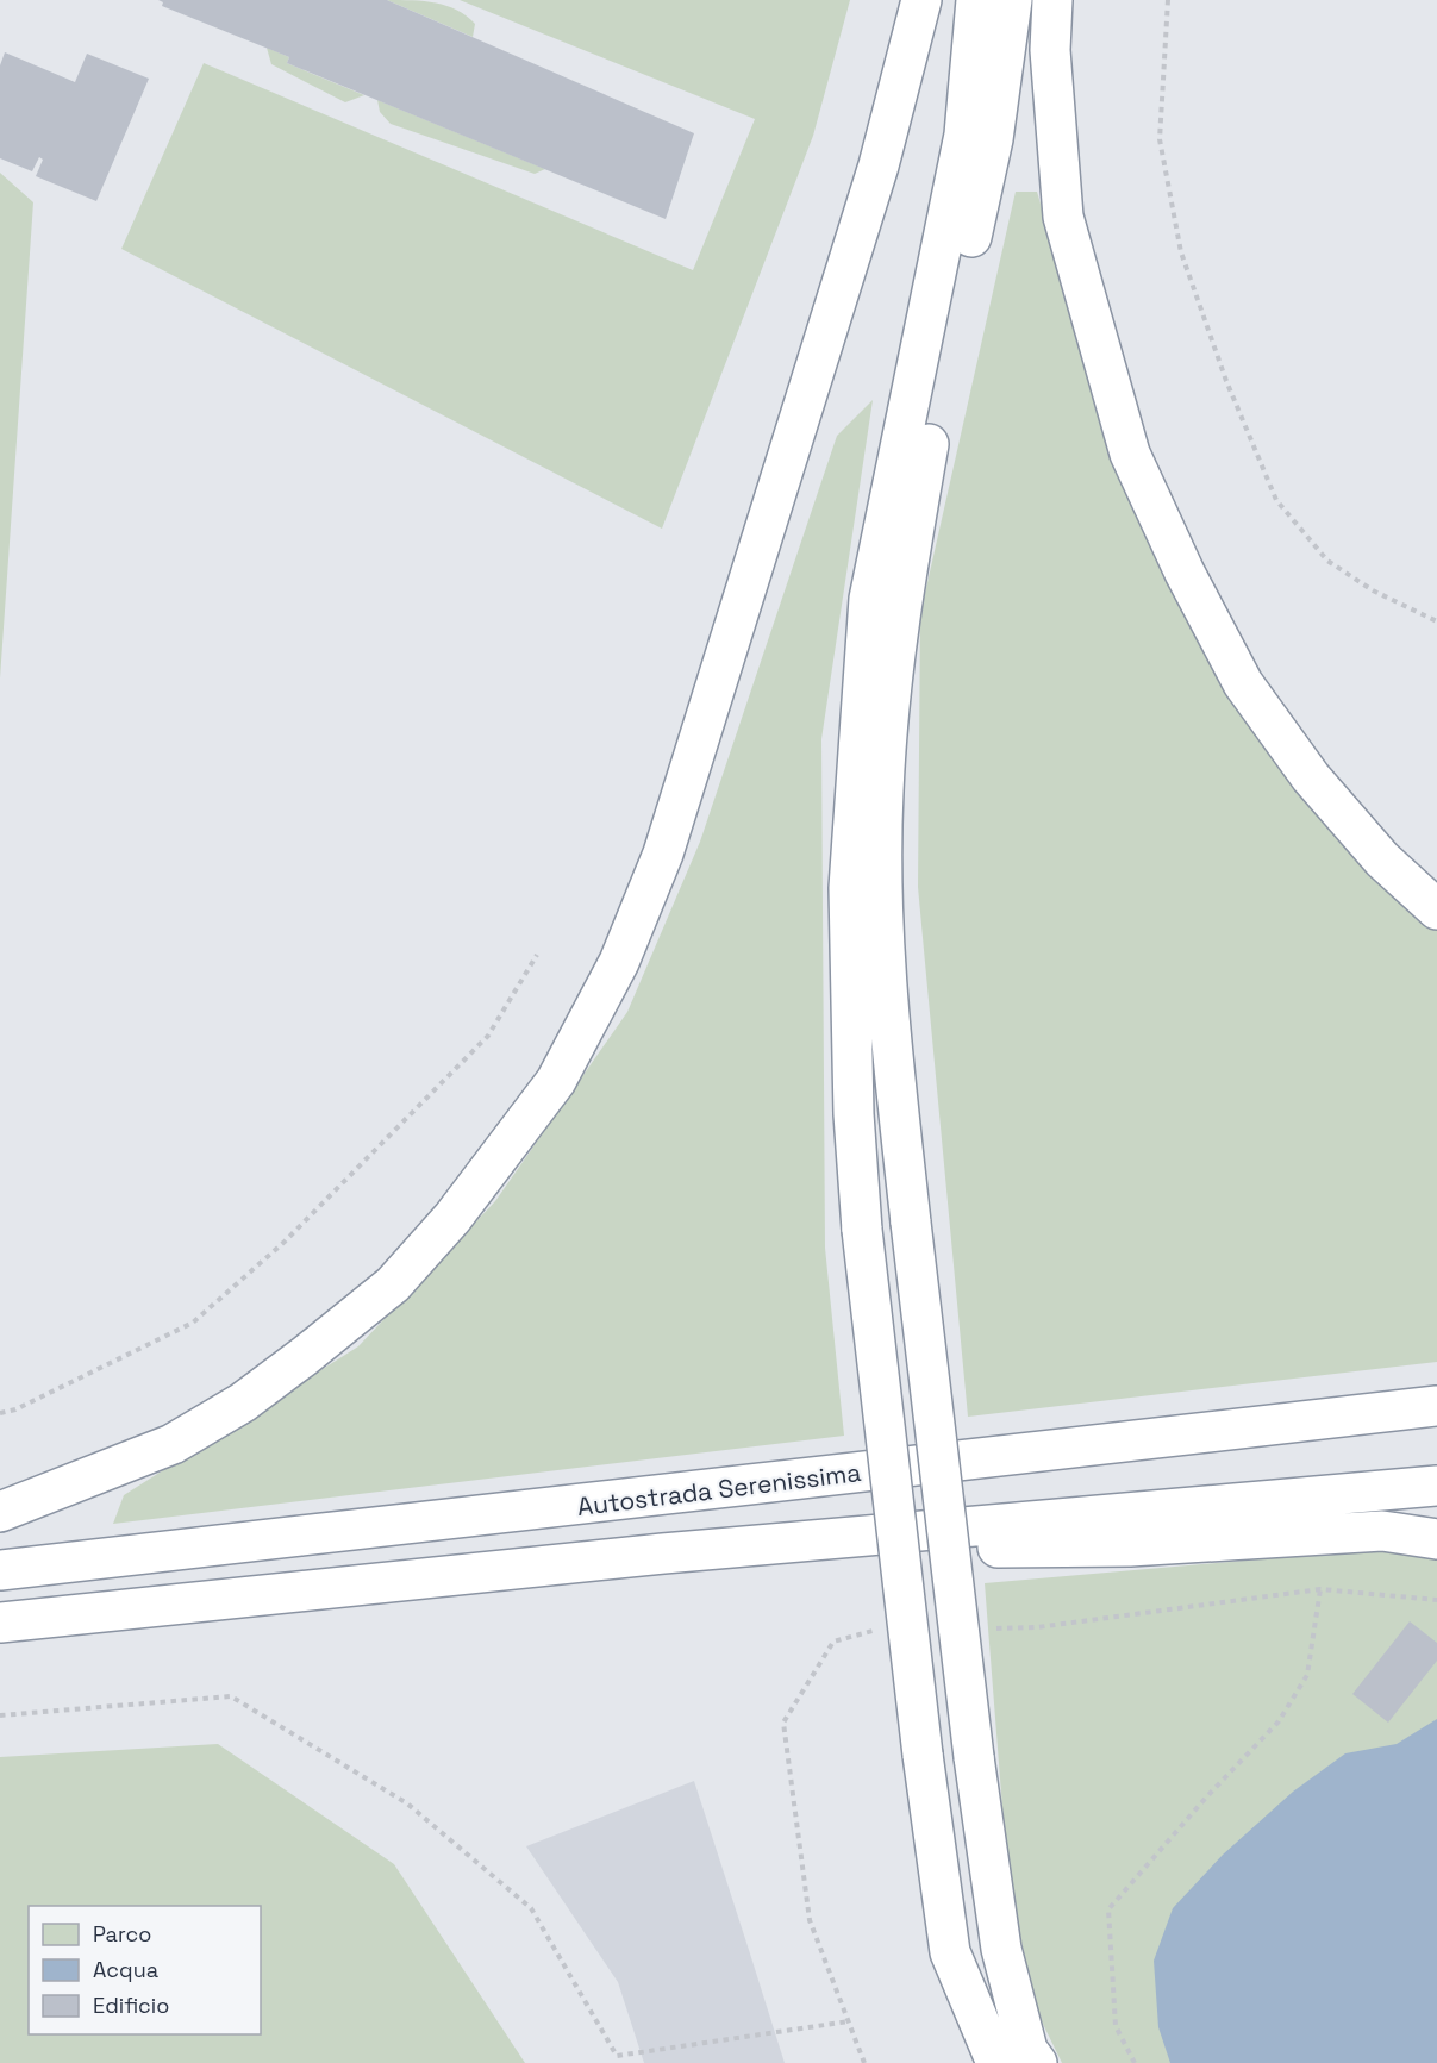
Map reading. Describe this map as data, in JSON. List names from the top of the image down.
{
  "streets": {
    "highway": ["Autostrada Serenissima"]
  },
  "legend": ["Parco", "Acqua", "Edificio"]
}
